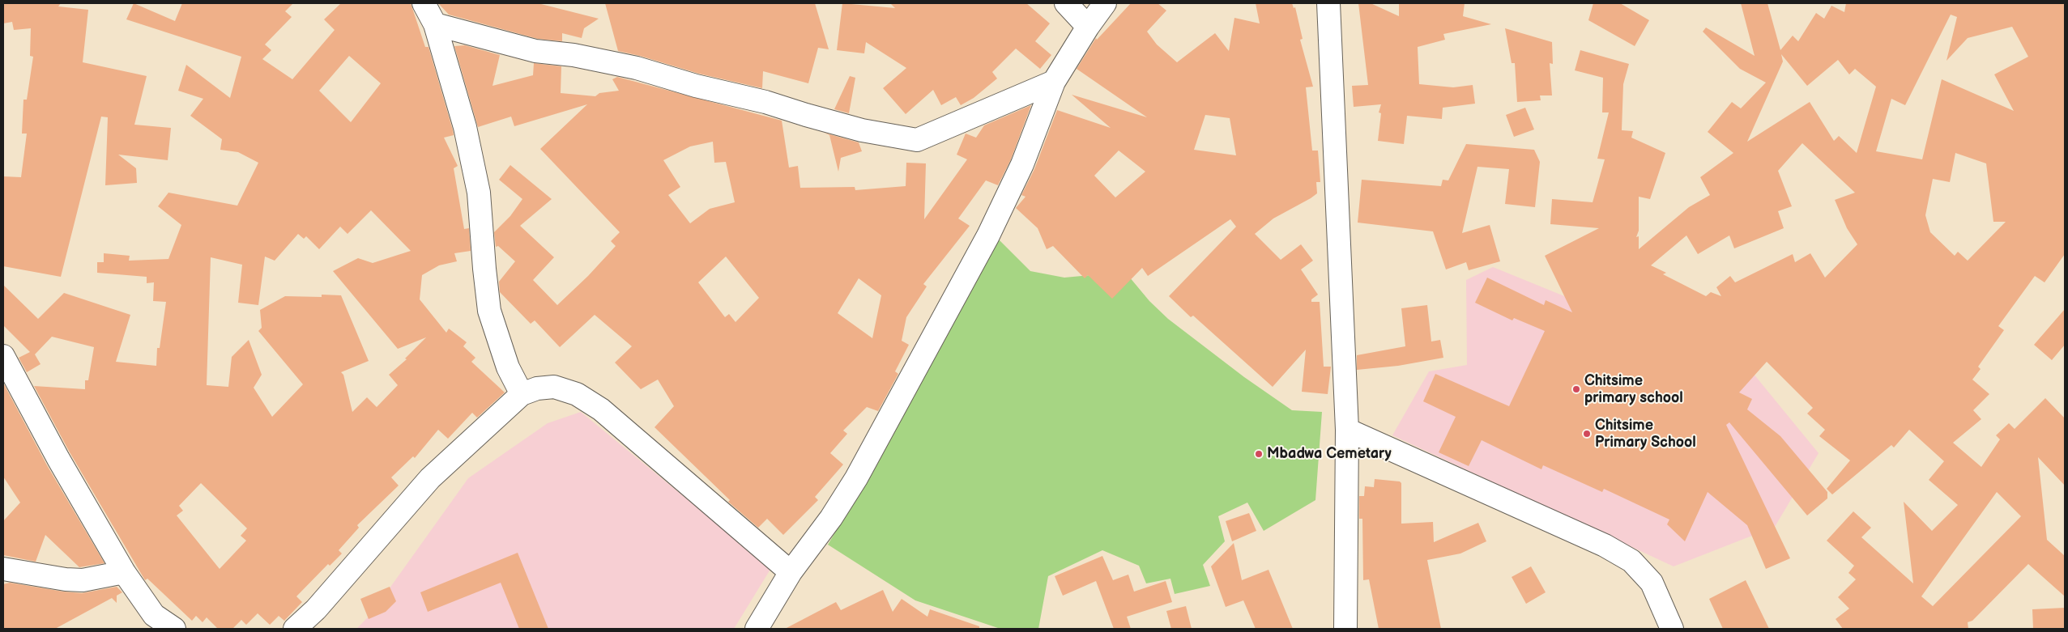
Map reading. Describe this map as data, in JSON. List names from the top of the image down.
{
  "places": ["Chitsime primary school", "Chitsime Primary School", "Mbadwa Cemetary"]
}
